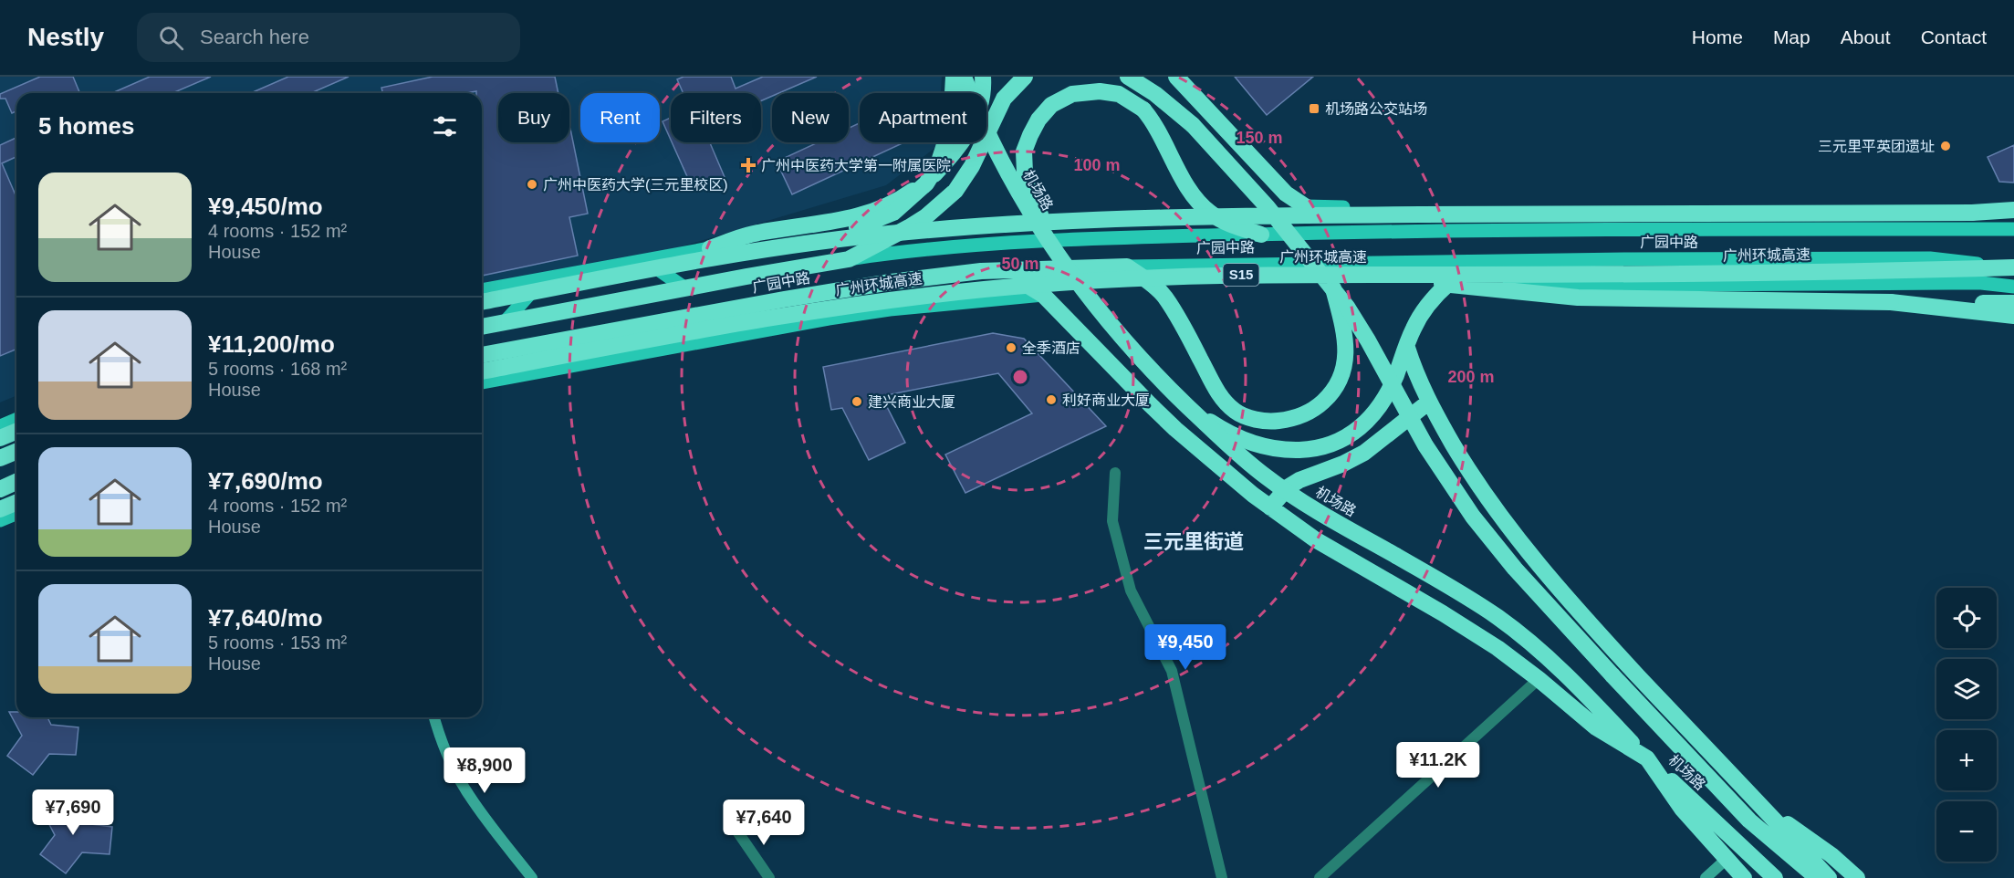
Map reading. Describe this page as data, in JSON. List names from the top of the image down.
{
  "streets": {
    "highway": [
      "机场路",
      "广园中路",
      "广州环城高速",
      "S15"
    ]
  },
  "districts": ["三元里街道"],
  "places": {
    "transit": ["机场路公交站场"],
    "other": [
      "三元里平英团遗址",
      "广州中医药大学(三元里校区)",
      "全季酒店",
      "利好商业大厦",
      "建兴商业大厦"
    ],
    "health": ["广州中医药大学第一附属医院"]
  },
  "page": {
    "header": "Nestly",
    "search": "Search here",
    "nav": [
      "Home",
      "Map",
      "About",
      "Contact"
    ],
    "chip": [
      "Buy",
      "Rent",
      "Filters",
      "New",
      "Apartment"
    ],
    "heading": "5 homes",
    "list": [
      {
        "name": "¥9,450/mo",
        "note": "4 rooms · 152 m² · House"
      },
      {
        "name": "¥11,200/mo",
        "note": "5 rooms · 168 m² · House"
      },
      {
        "name": "¥7,690/mo",
        "note": "4 rooms · 152 m² · House"
      },
      {
        "name": "¥7,640/mo",
        "note": "5 rooms · 153 m² · House"
      }
    ],
    "map_buttons": ["+", "−"],
    "price": [
      "¥9,450",
      "¥11.2K",
      "¥8,900",
      "¥7,690",
      "¥7,640"
    ]
  },
  "rings": [
    "150 m",
    "100 m",
    "50 m",
    "200 m"
  ]
}
